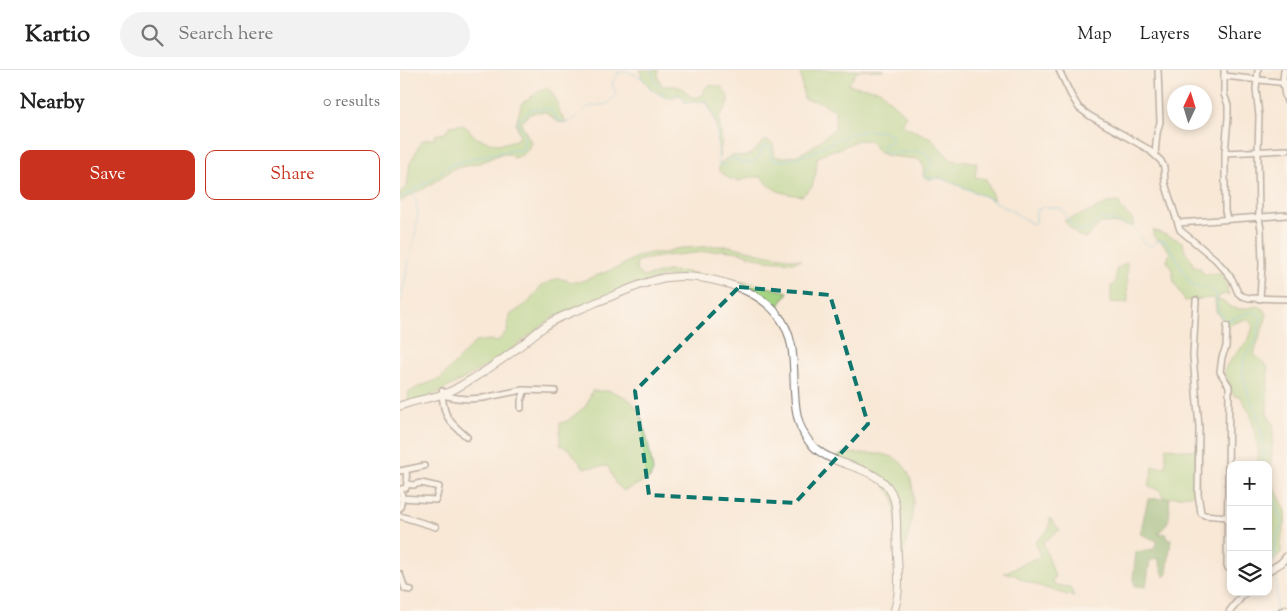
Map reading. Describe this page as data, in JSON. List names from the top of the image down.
{
  "north": "top",
  "page": {
    "header": "Kartio",
    "search": "Search here",
    "nav": ["Map", "Layers", "Share"],
    "heading": ["Nearby", "0 results"],
    "buttons": ["Save", "Share"],
    "map_buttons": ["+", "−"]
  }
}
